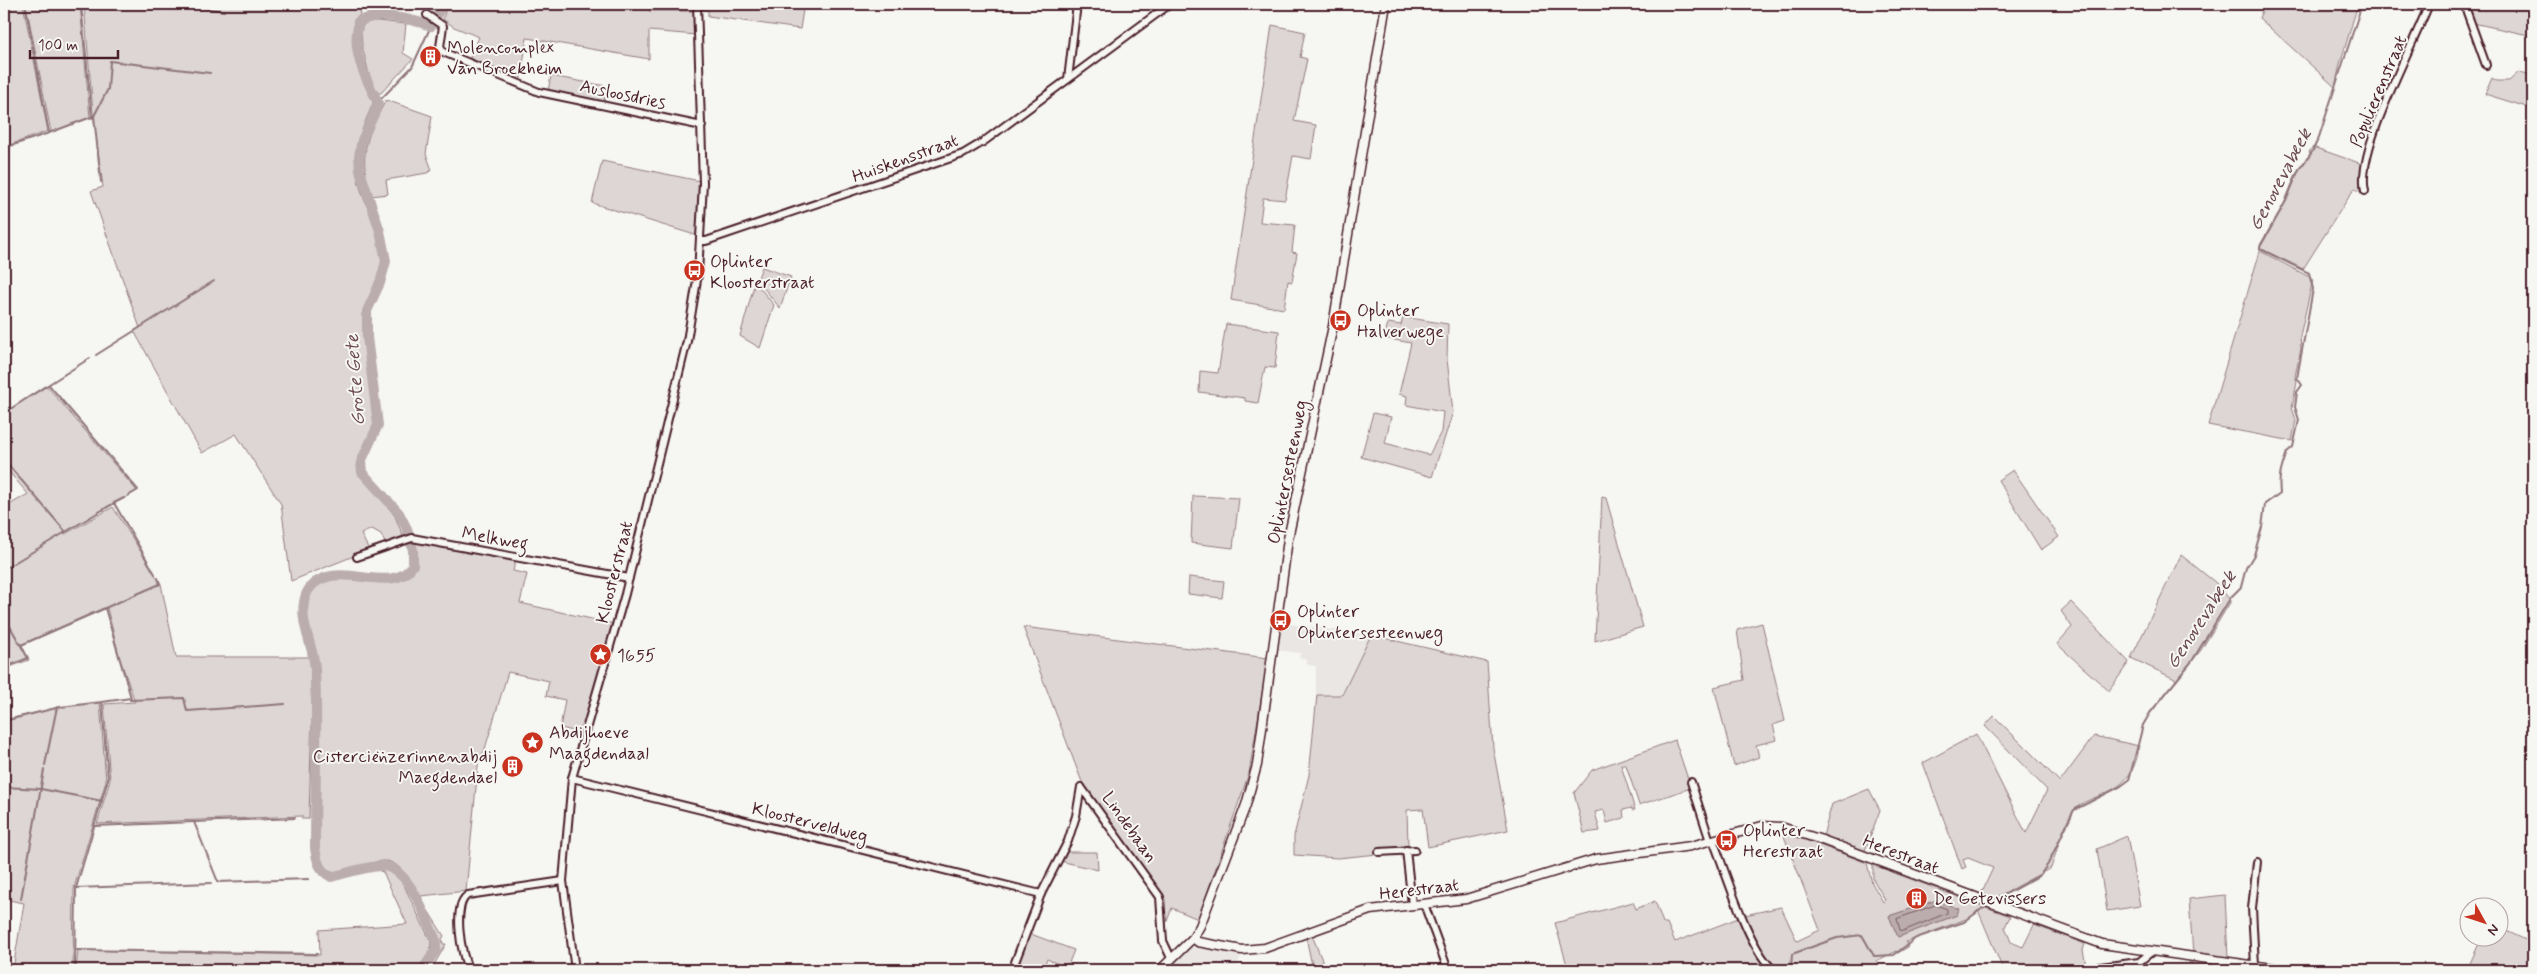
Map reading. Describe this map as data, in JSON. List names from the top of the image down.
{
  "streets": {
    "street": [
      "Populierenstraat",
      "Ausloosdries",
      "Huiskensstraat",
      "Oplintersesteenweg",
      "Melkweg",
      "Kloosterstraat",
      "Kloosterveldweg",
      "Lindebaan",
      "Herestraat"
    ]
  },
  "crossings": [
    ["Ausloosdries", "Kloosterstraat"],
    ["Huiskensstraat", "Kloosterstraat"],
    ["Oplintersesteenweg", "Herestraat"],
    ["Melkweg", "Kloosterstraat"],
    ["Kloosterstraat", "Kloosterveldweg"],
    ["Kloosterveldweg", "Lindebaan"]
  ],
  "water": ["Genovevabeek", "Grote Gete"],
  "places": {
    "building": ["Molencomplex Van Broekheim", "Cisterciënzerinnenabdij Maegdendael", "De Getevissers"],
    "bus stop": [
      "Oplinter Kloosterstraat",
      "Oplinter Halverwege",
      "Oplinter Oplintersesteenweg",
      "Oplinter Herestraat"
    ],
    "place": ["1655", "Abdijhoeve Maagdendaal"]
  },
  "scale_bar": "100 m",
  "north": "bottom right"
}
